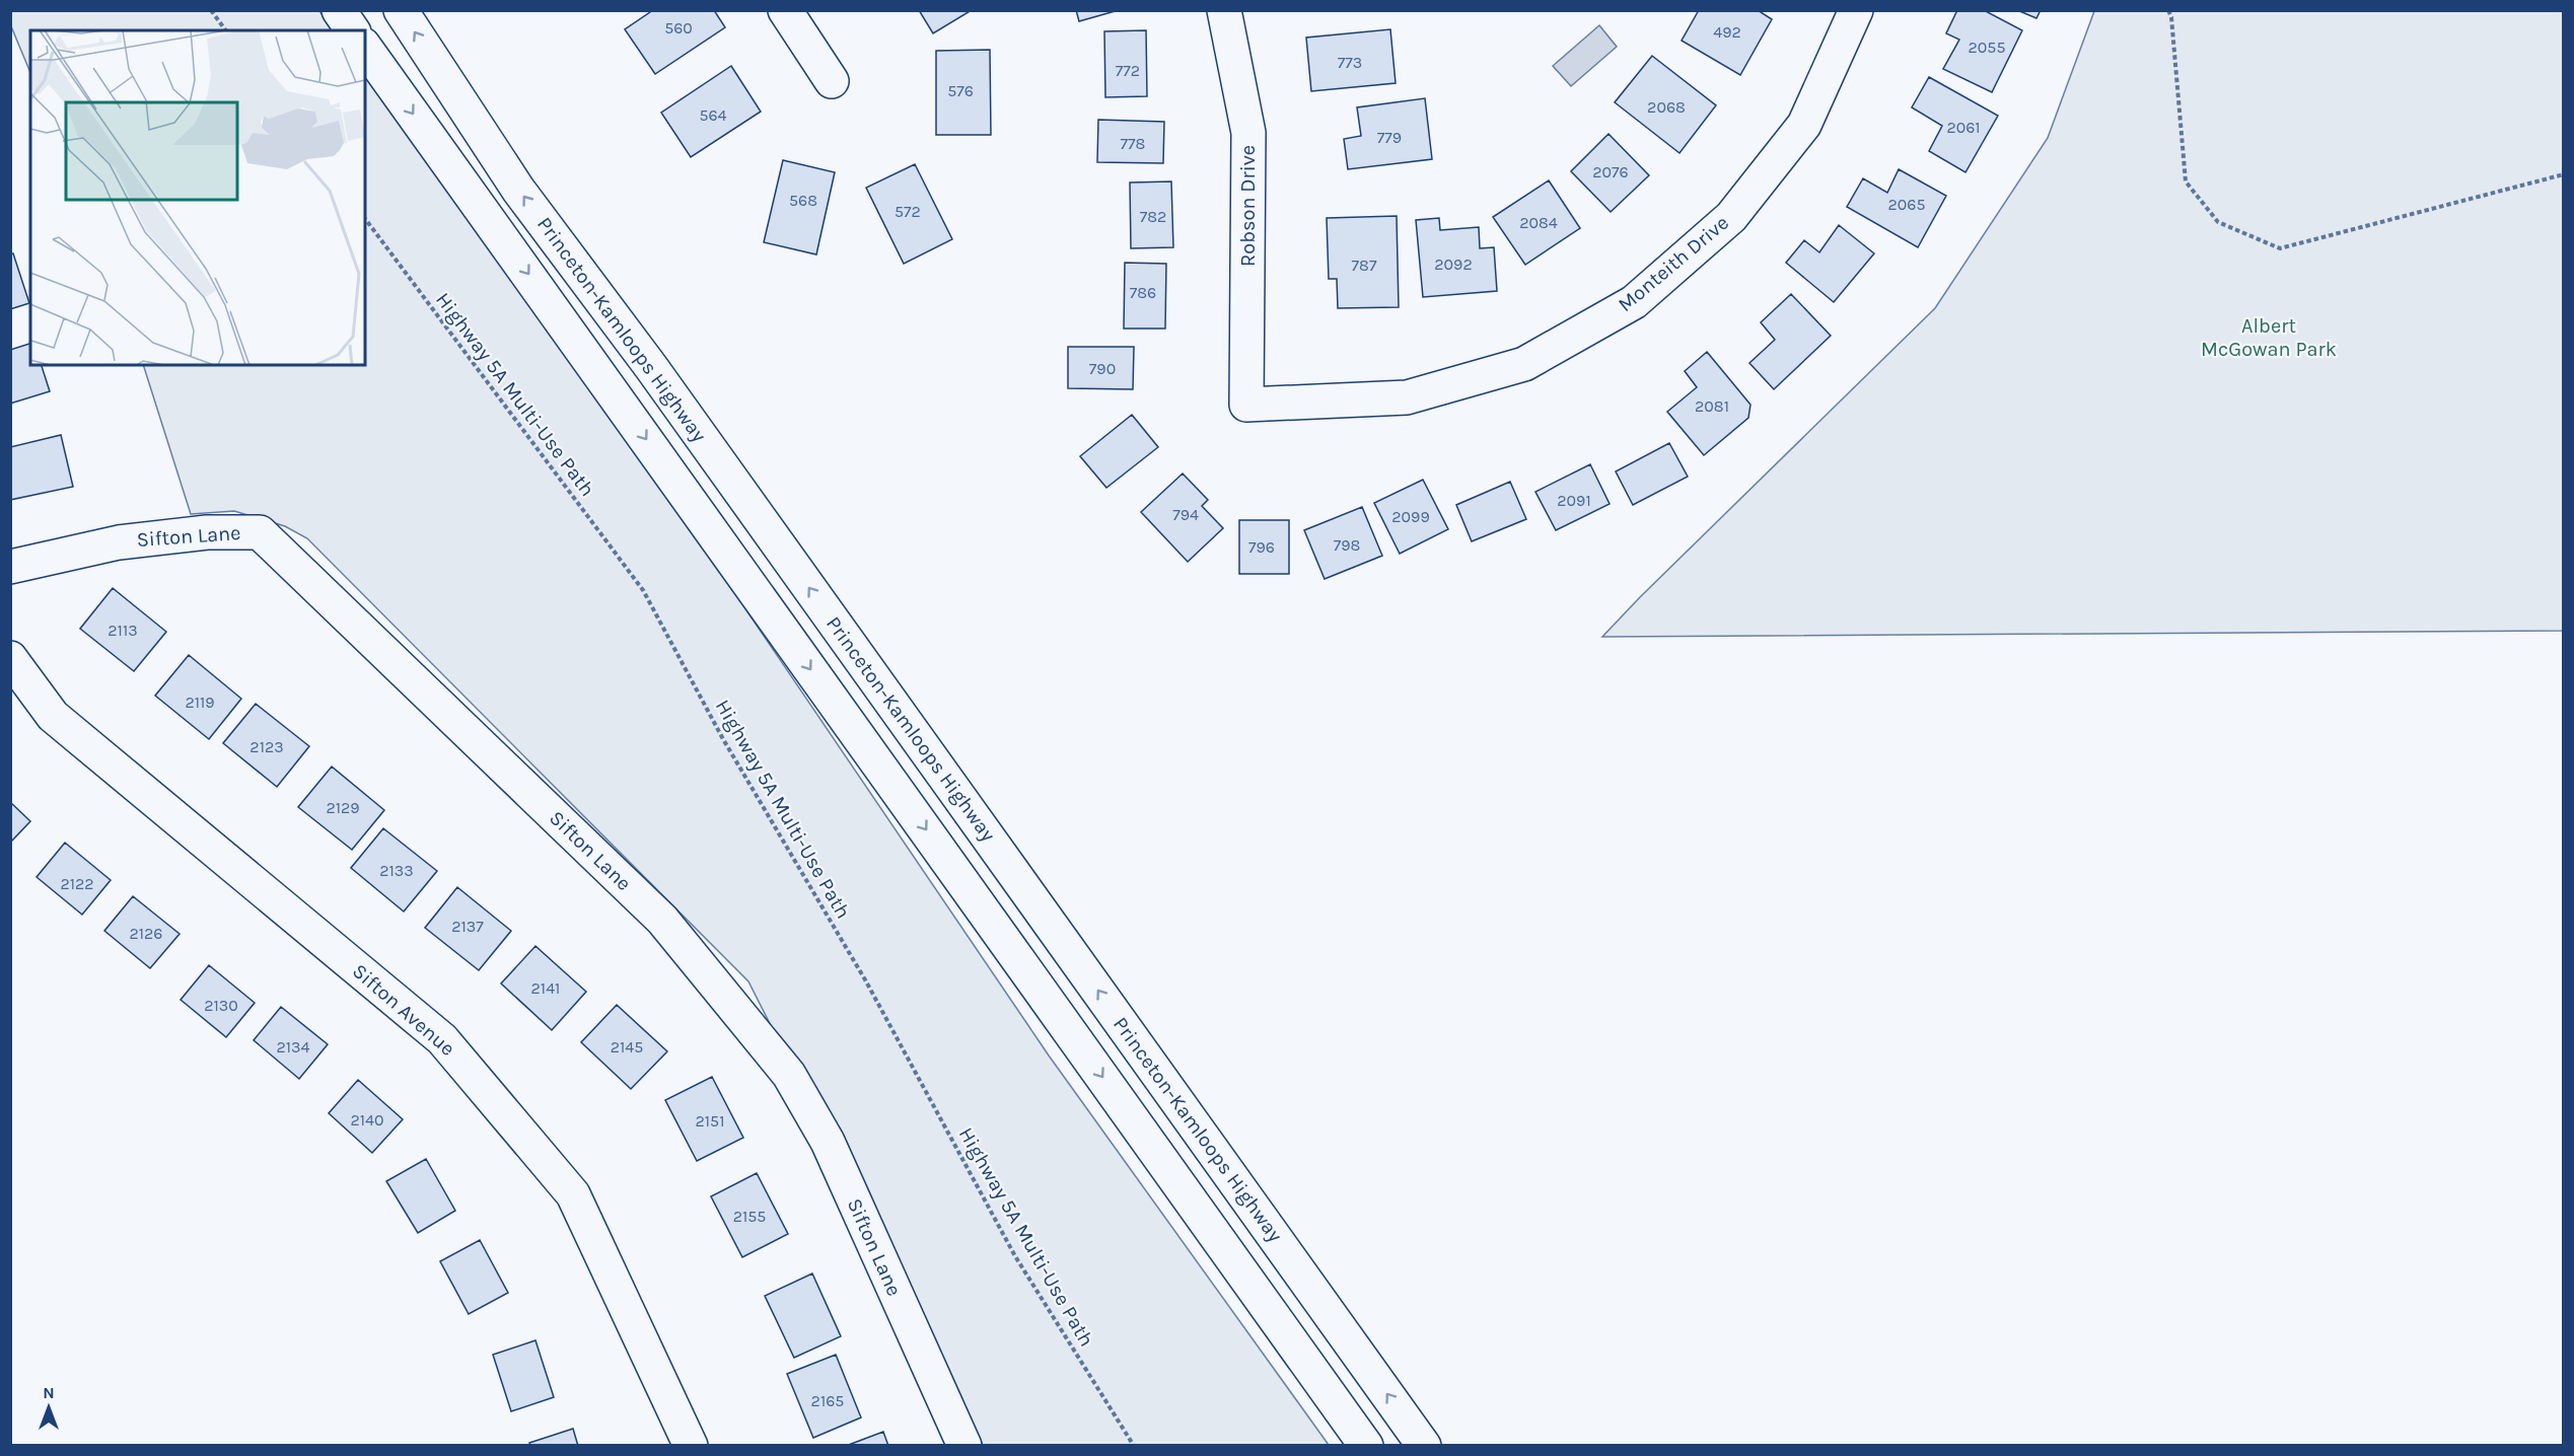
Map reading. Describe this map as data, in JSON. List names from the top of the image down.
{
  "streets": {
    "street": [
      "Robson Drive",
      "Monteith Drive",
      "Princeton-Kamloops Highway",
      "Sifton Lane",
      "Sifton Avenue"
    ],
    "path": ["Highway 5A Multi-Use Path"]
  },
  "crossings": [
    ["Robson Drive", "Monteith Drive"]
  ],
  "parks": ["Albert McGowan Park"],
  "house_numbers": [
    "560",
    "492",
    "2055",
    "773",
    "772",
    "576",
    "2068",
    "564",
    "2061",
    "779",
    "778",
    "2076",
    "568",
    "2065",
    "572",
    "782",
    "2084",
    "2092",
    "787",
    "786",
    "790",
    "2081",
    "2091",
    "794",
    "2099",
    "798",
    "796",
    "2113",
    "2119",
    "2123",
    "2129",
    "2133",
    "2122",
    "2137",
    "2126",
    "2141",
    "2130",
    "2134",
    "2145",
    "2140",
    "2151",
    "2155",
    "2165"
  ],
  "north": "top"
}
